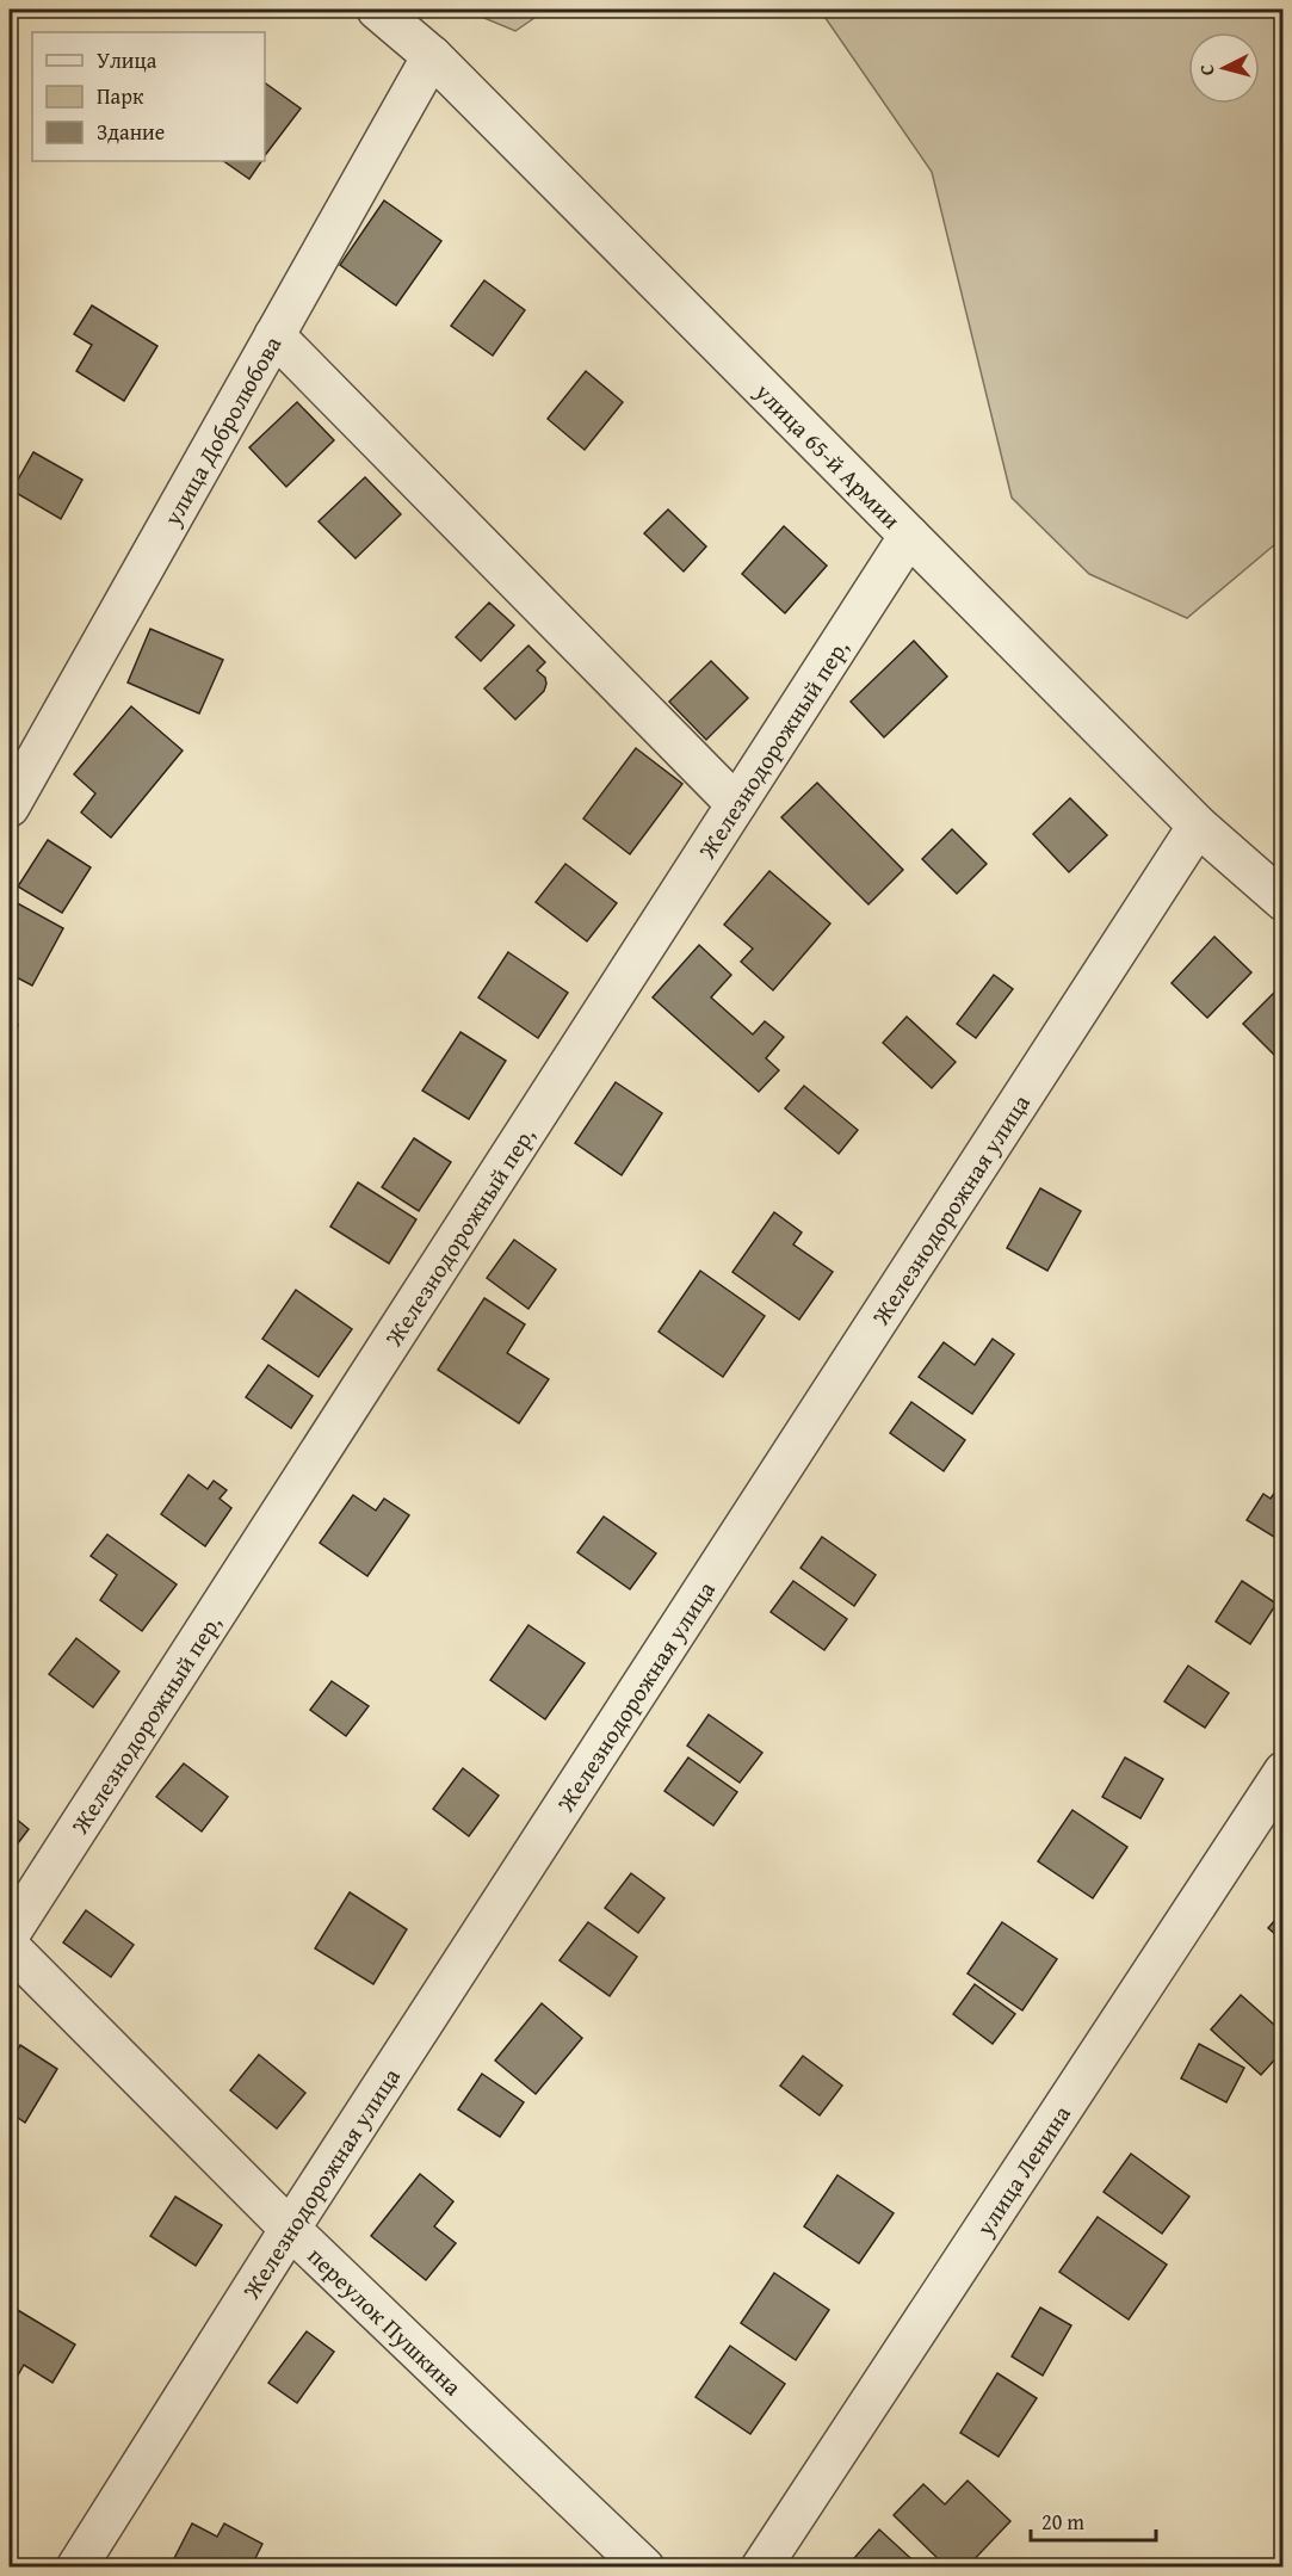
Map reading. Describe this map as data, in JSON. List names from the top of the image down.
{
  "streets": {
    "street": [
      "улица Добролюбова",
      "улица 65-й Армии",
      "Железнодорожный пер,",
      "Железнодорожная улица",
      "улица Ленина",
      "переулок Пушкина"
    ]
  },
  "crossings": [
    ["улица Добролюбова", "улица 65-й Армии"],
    ["улица 65-й Армии", "Железнодорожный пер,"],
    ["улица 65-й Армии", "Железнодорожная улица"],
    ["Железнодорожная улица", "переулок Пушкина"]
  ],
  "legend": ["Улица", "Парк", "Здание"],
  "scale_bar": "20 m",
  "north": "left"
}
